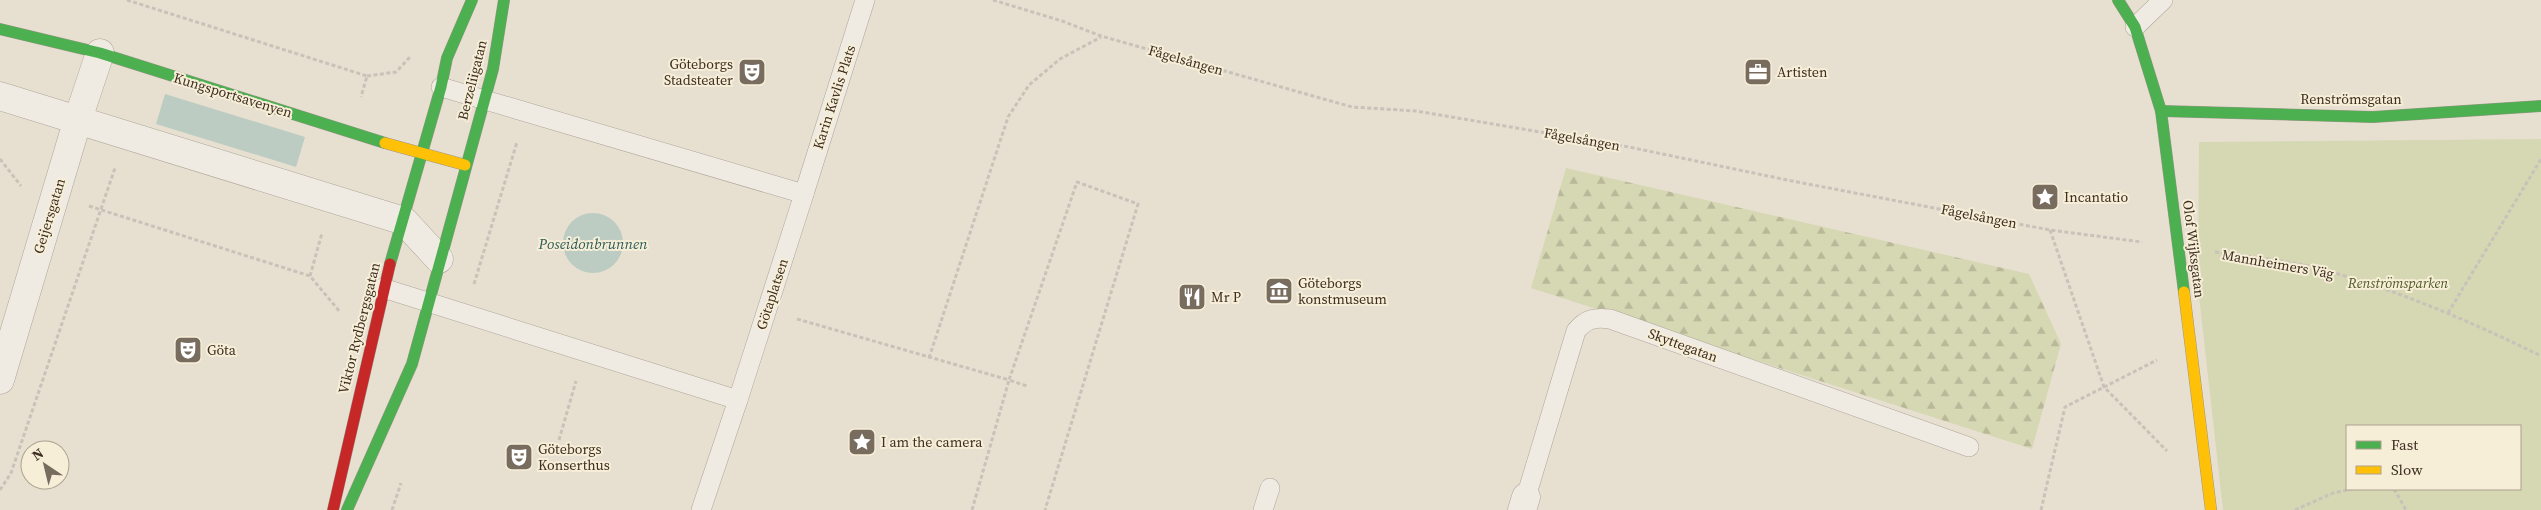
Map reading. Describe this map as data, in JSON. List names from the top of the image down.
{
  "streets": {
    "street": [
      "Berzeliigatan",
      "Kungsportsavenyen",
      "Renströmsgatan",
      "Geijersgatan",
      "Olof Wijksgatan",
      "Viktor Rydbergsgatan"
    ],
    "lane": ["Karin Kavlis Plats", "Götaplatsen", "Skyttegatan"],
    "path": ["Fågelsången", "Mannheimers Väg"]
  },
  "crossings": [
    ["Fågelsången", "Olof Wijksgatan"],
    ["Fågelsången", "Mannheimers Väg"],
    ["Berzeliigatan", "Kungsportsavenyen"],
    ["Berzeliigatan", "Viktor Rydbergsgatan"],
    ["Kungsportsavenyen", "Geijersgatan"],
    ["Kungsportsavenyen", "Viktor Rydbergsgatan"],
    ["Karin Kavlis Plats", "Götaplatsen"],
    ["Renströmsgatan", "Olof Wijksgatan"],
    ["Olof Wijksgatan", "Mannheimers Väg"]
  ],
  "water": ["Poseidonbrunnen"],
  "parks": ["Renströmsparken"],
  "places": {
    "theatre": ["Göteborgs Stadsteater", "Göta", "Göteborgs Konserthus"],
    "office": ["Artisten"],
    "place": ["Incantatio", "I am the camera"],
    "museum": ["Göteborgs konstmuseum"],
    "restaurant": ["Mr P"]
  },
  "legend": ["Fast", "Slow"],
  "north": "top left"
}
